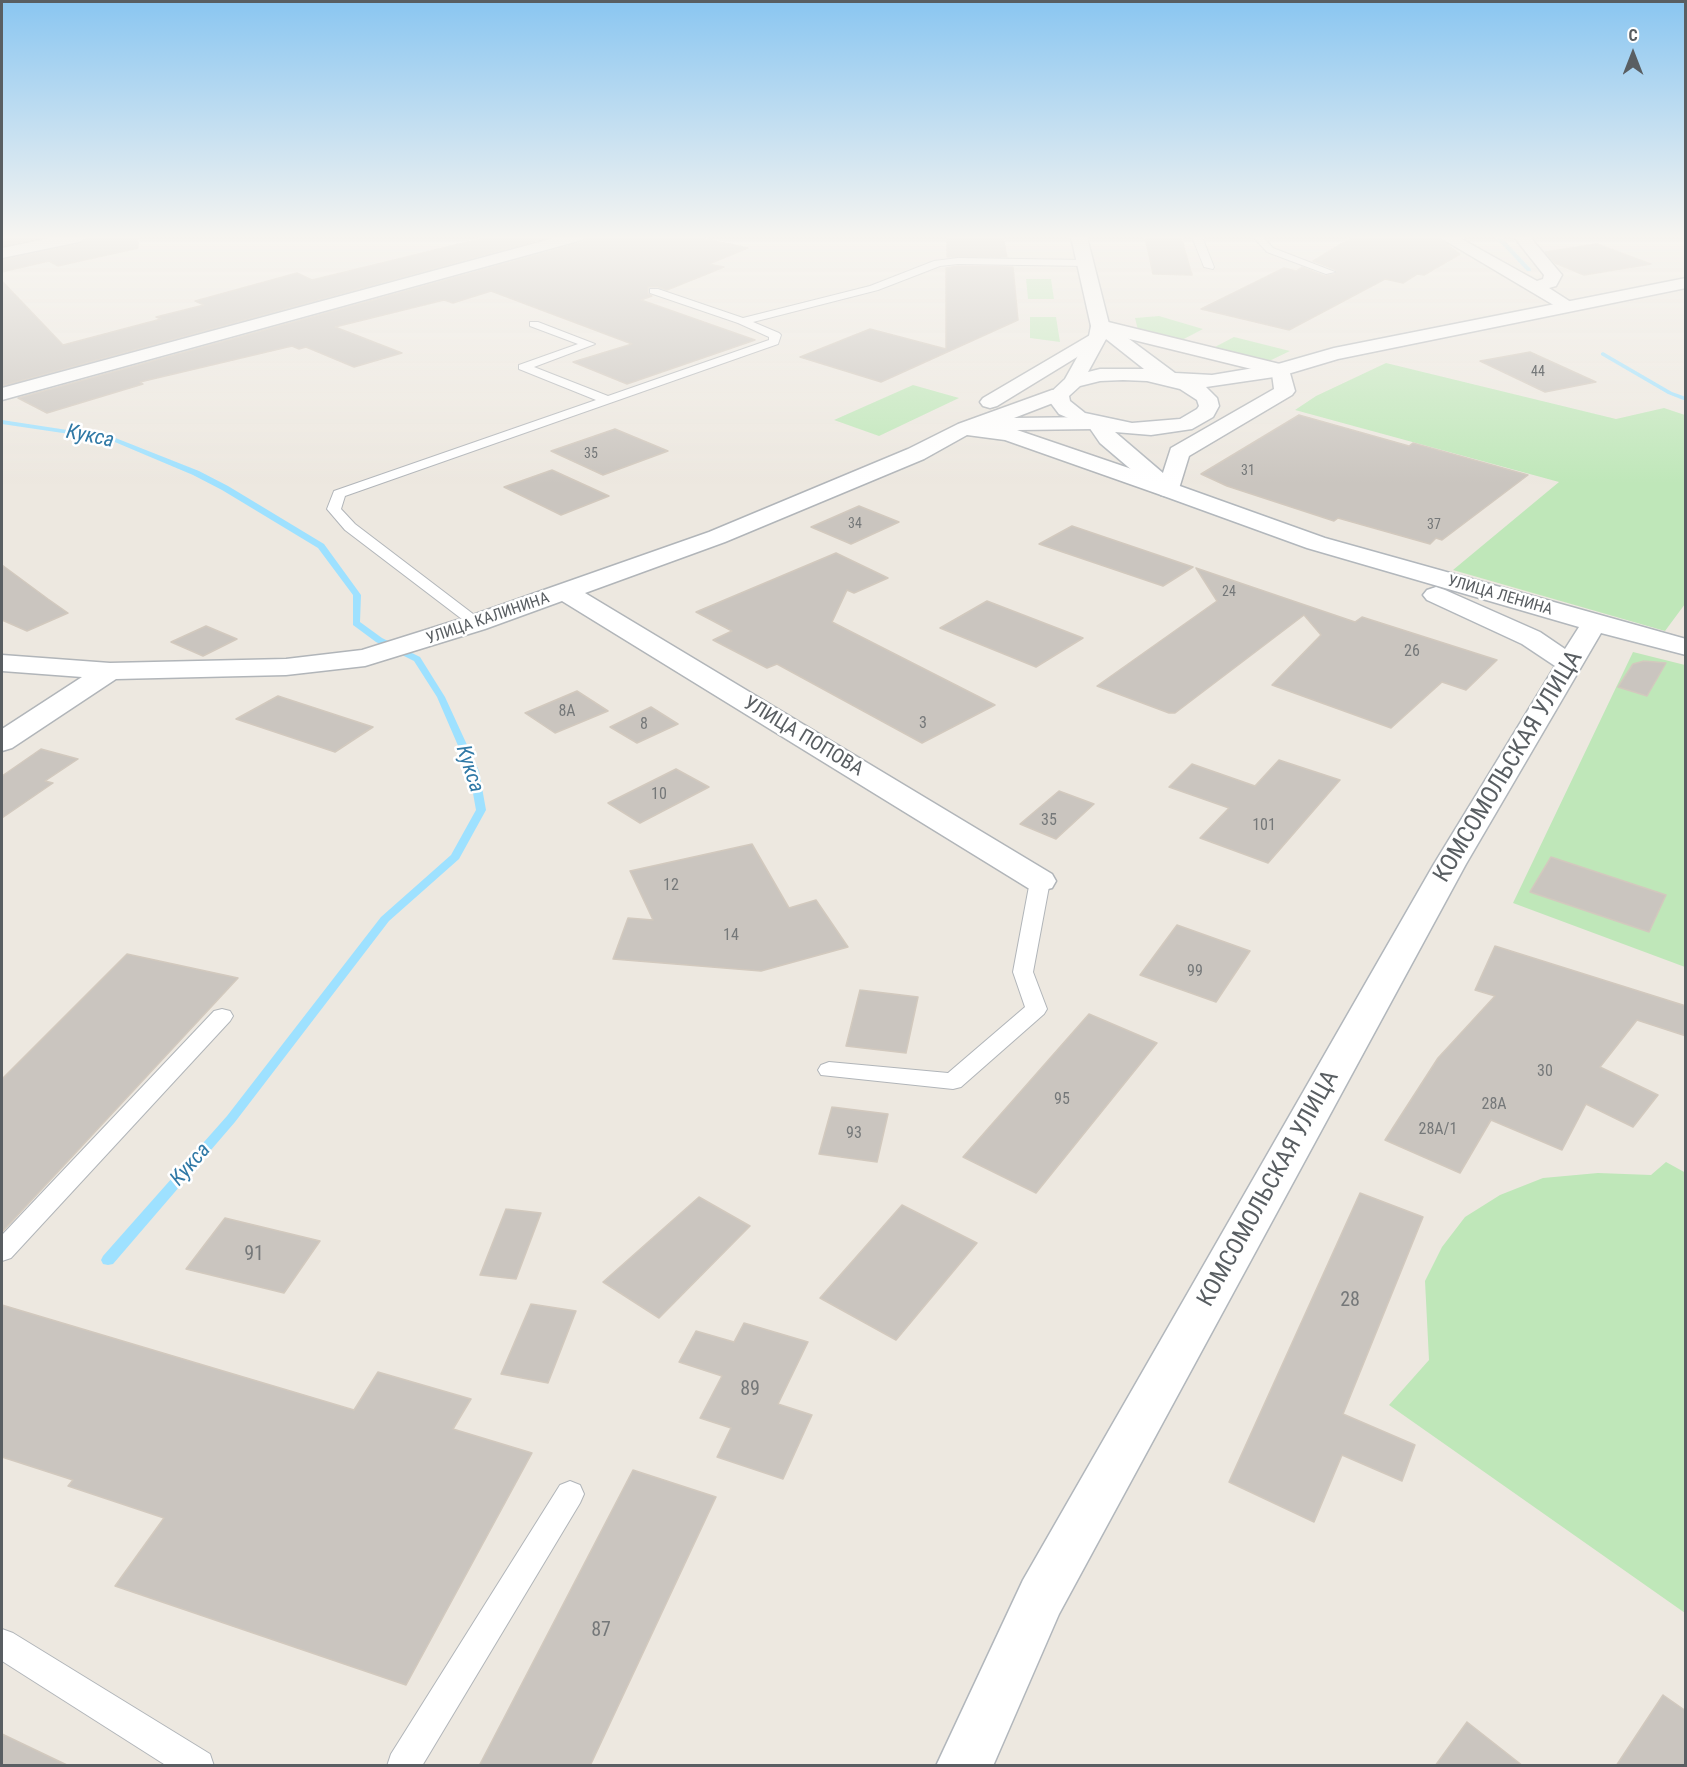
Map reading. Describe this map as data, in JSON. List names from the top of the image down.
{
  "streets": {
    "street": [
      "УЛИЦА ЛЕНИНА",
      "УЛИЦА КАЛИНИНА",
      "УЛИЦА ПОПОВА",
      "КОМСОМОЛЬСКАЯ УЛИЦА"
    ]
  },
  "crossings": [
    ["УЛИЦА ЛЕНИНА", "УЛИЦА КАЛИНИНА"],
    ["УЛИЦА ЛЕНИНА", "КОМСОМОЛЬСКАЯ УЛИЦА"],
    ["УЛИЦА КАЛИНИНА", "УЛИЦА ПОПОВА"]
  ],
  "water": ["Кукса"],
  "house_numbers": [
    "44",
    "35",
    "31",
    "34",
    "37",
    "24",
    "26",
    "8А",
    "3",
    "8",
    "10",
    "35",
    "101",
    "12",
    "14",
    "99",
    "30",
    "95",
    "28А",
    "28А/1",
    "93",
    "91",
    "28",
    "89",
    "87"
  ],
  "north": "top"
}
